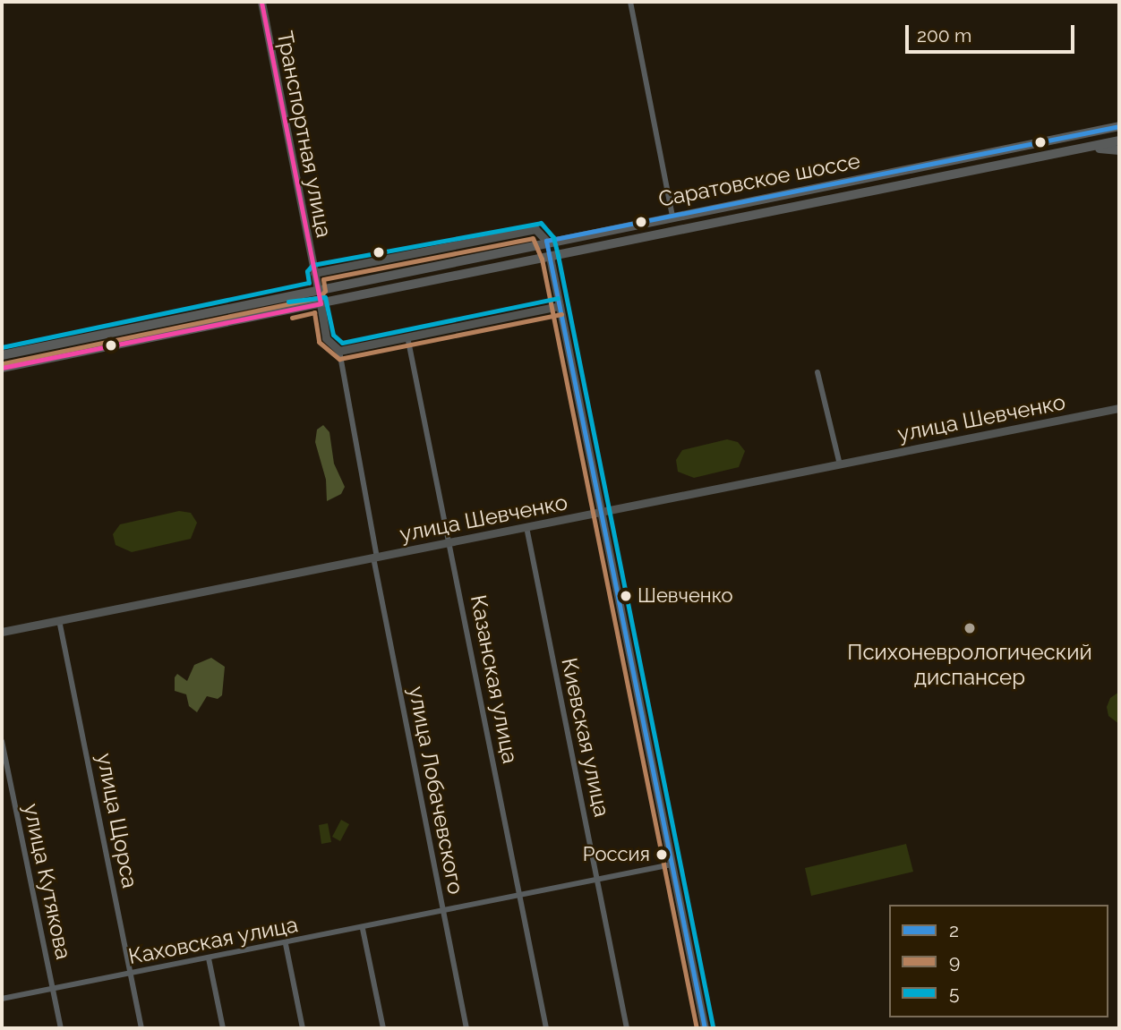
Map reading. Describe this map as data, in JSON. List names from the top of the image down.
{
  "streets": {
    "main road": ["Транспортная улица", "Саратовское шоссе", "улица Шевченко"],
    "street": [
      "Казанская улица",
      "Киевская улица",
      "улица Лобачевского",
      "улица Щорса",
      "улица Кутякова",
      "Каховская улица"
    ]
  },
  "crossings": [
    ["Транспортная улица", "Саратовское шоссе"],
    ["улица Шевченко", "Казанская улица"],
    ["улица Шевченко", "Киевская улица"],
    ["улица Шевченко", "улица Лобачевского"],
    ["улица Шевченко", "улица Щорса"],
    ["Казанская улица", "Каховская улица"],
    ["Киевская улица", "Каховская улица"],
    ["улица Лобачевского", "Каховская улица"],
    ["улица Щорса", "Каховская улица"],
    ["улица Кутякова", "Каховская улица"]
  ],
  "places": ["Шевченко", "Психоневрологический диспансер", "Россия"],
  "lines": ["transit line 2", "transit line 5", "transit line 9"],
  "legend": ["2", "9", "5"],
  "scale_bar": "200 m"
}
